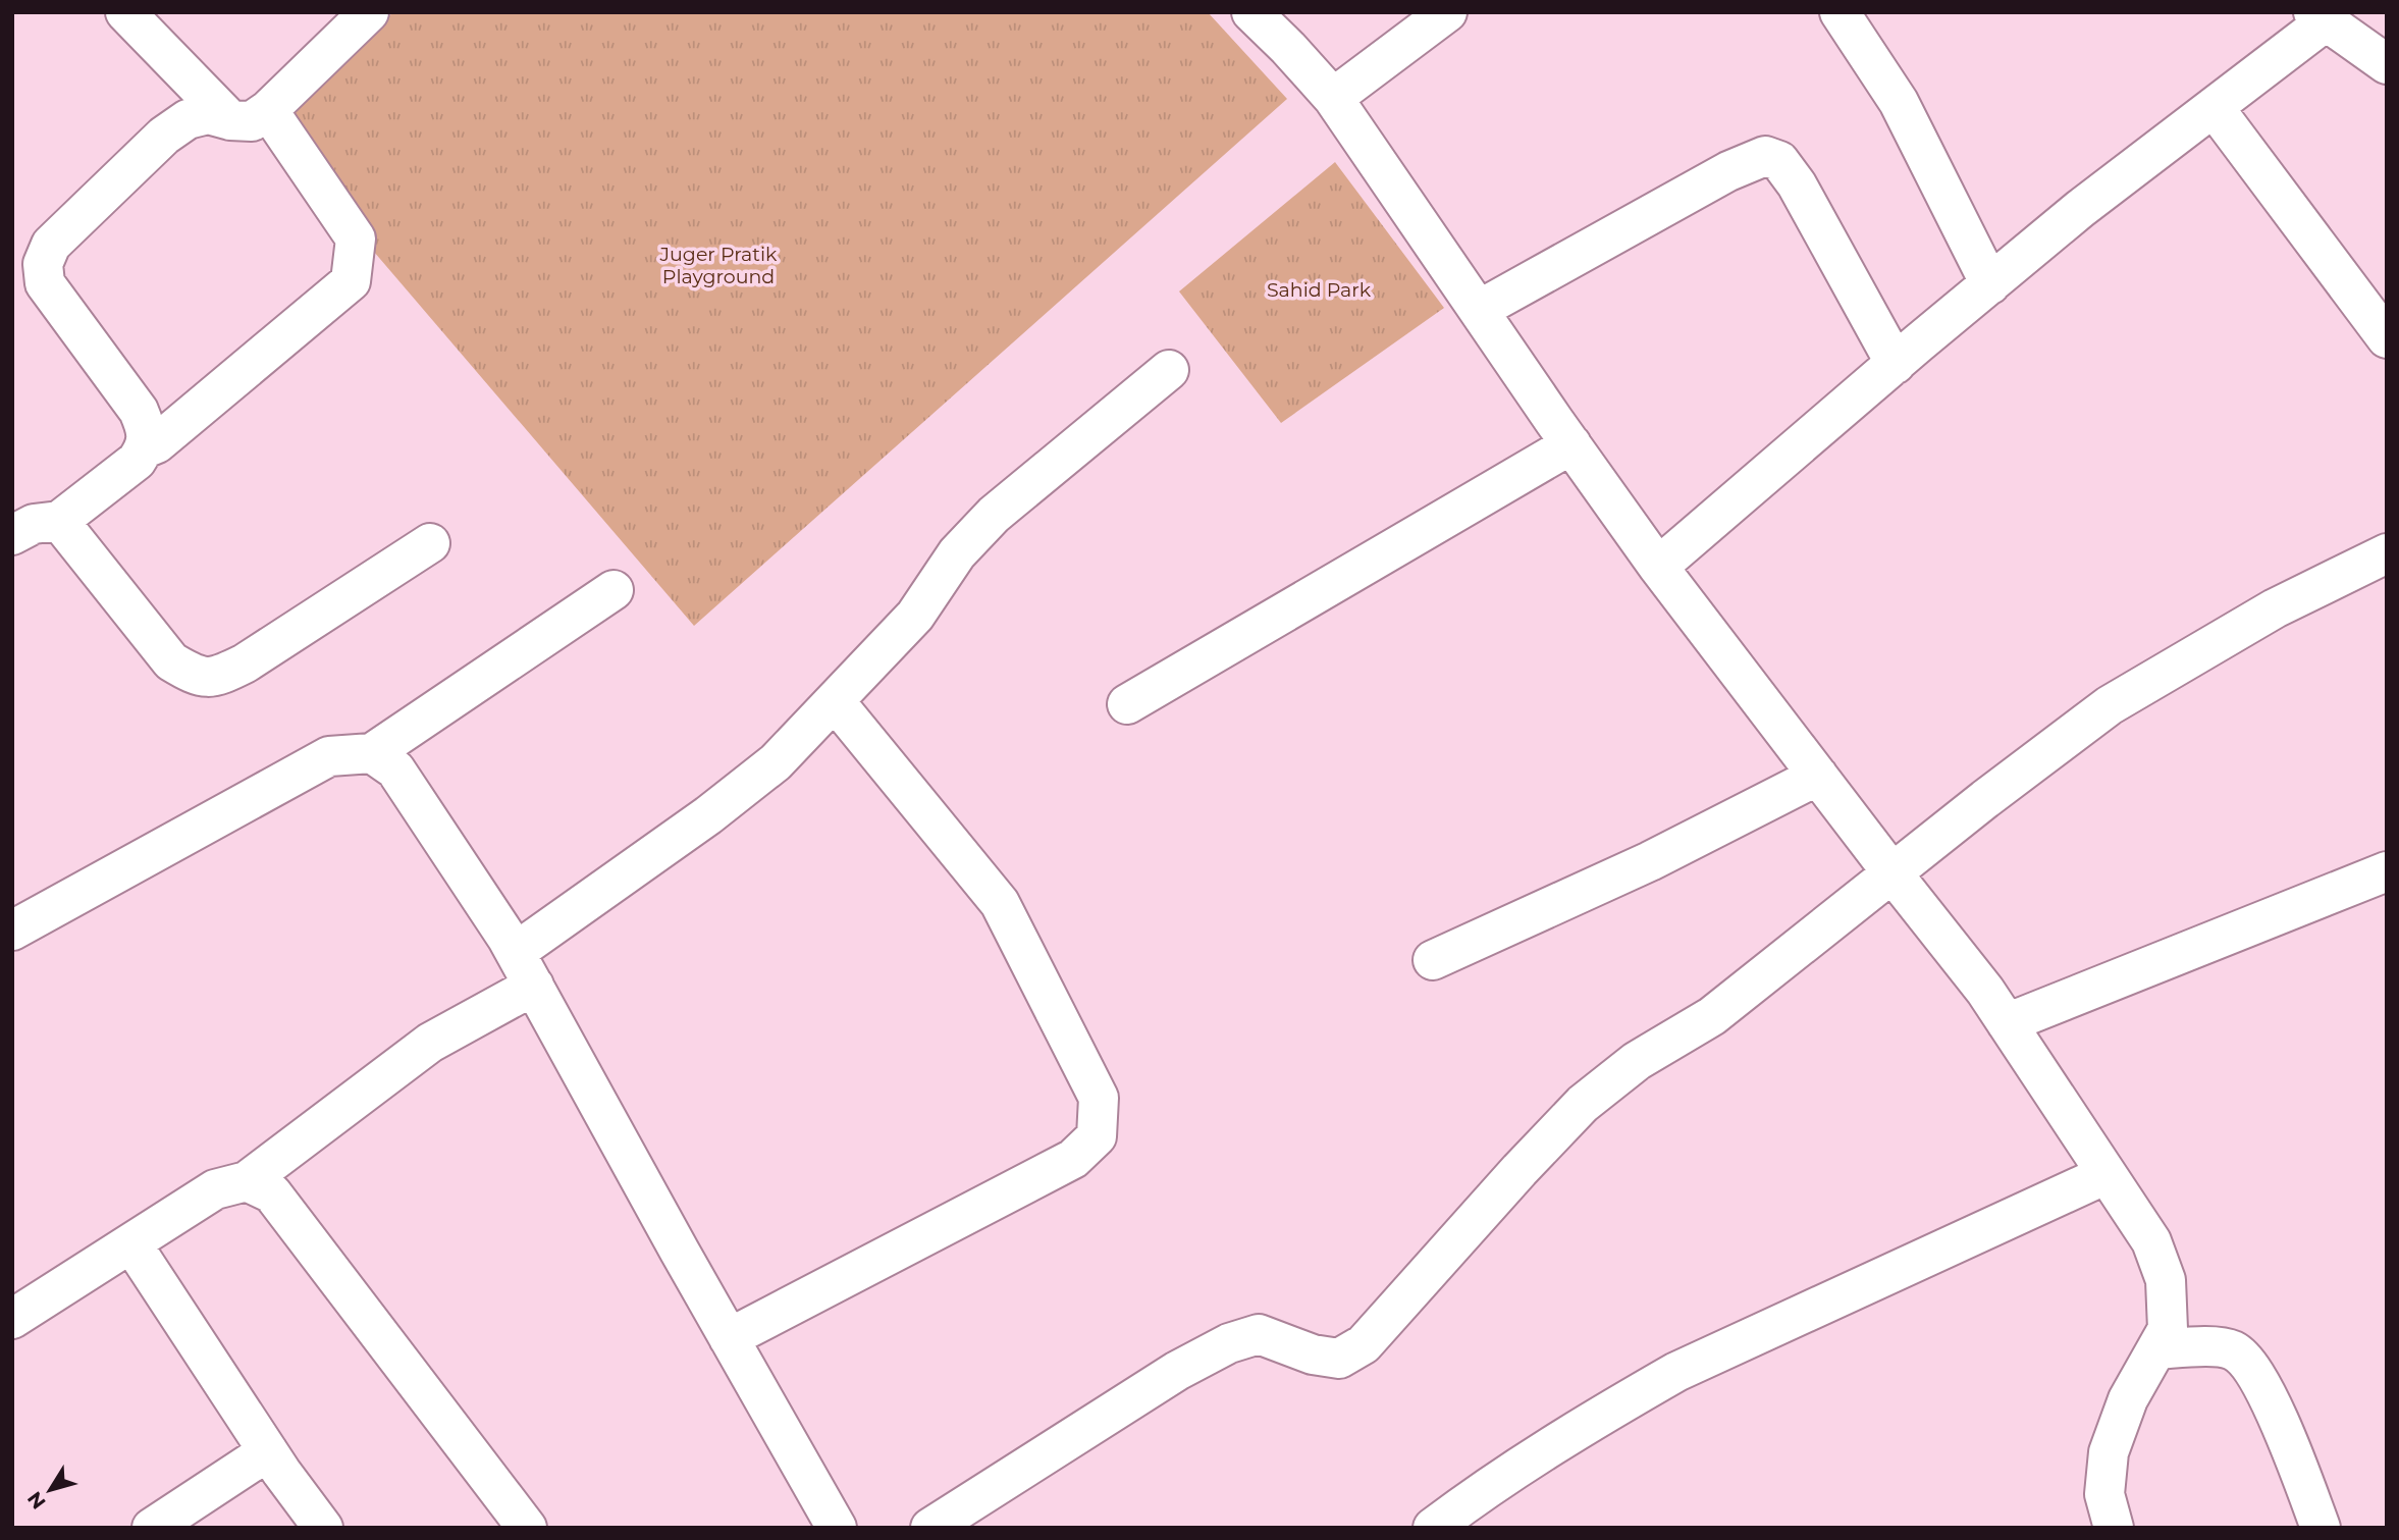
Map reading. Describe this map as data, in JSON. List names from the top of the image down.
{
  "parks": ["Juger Pratik Playground", "Sahid Park"],
  "north": "bottom left"
}
